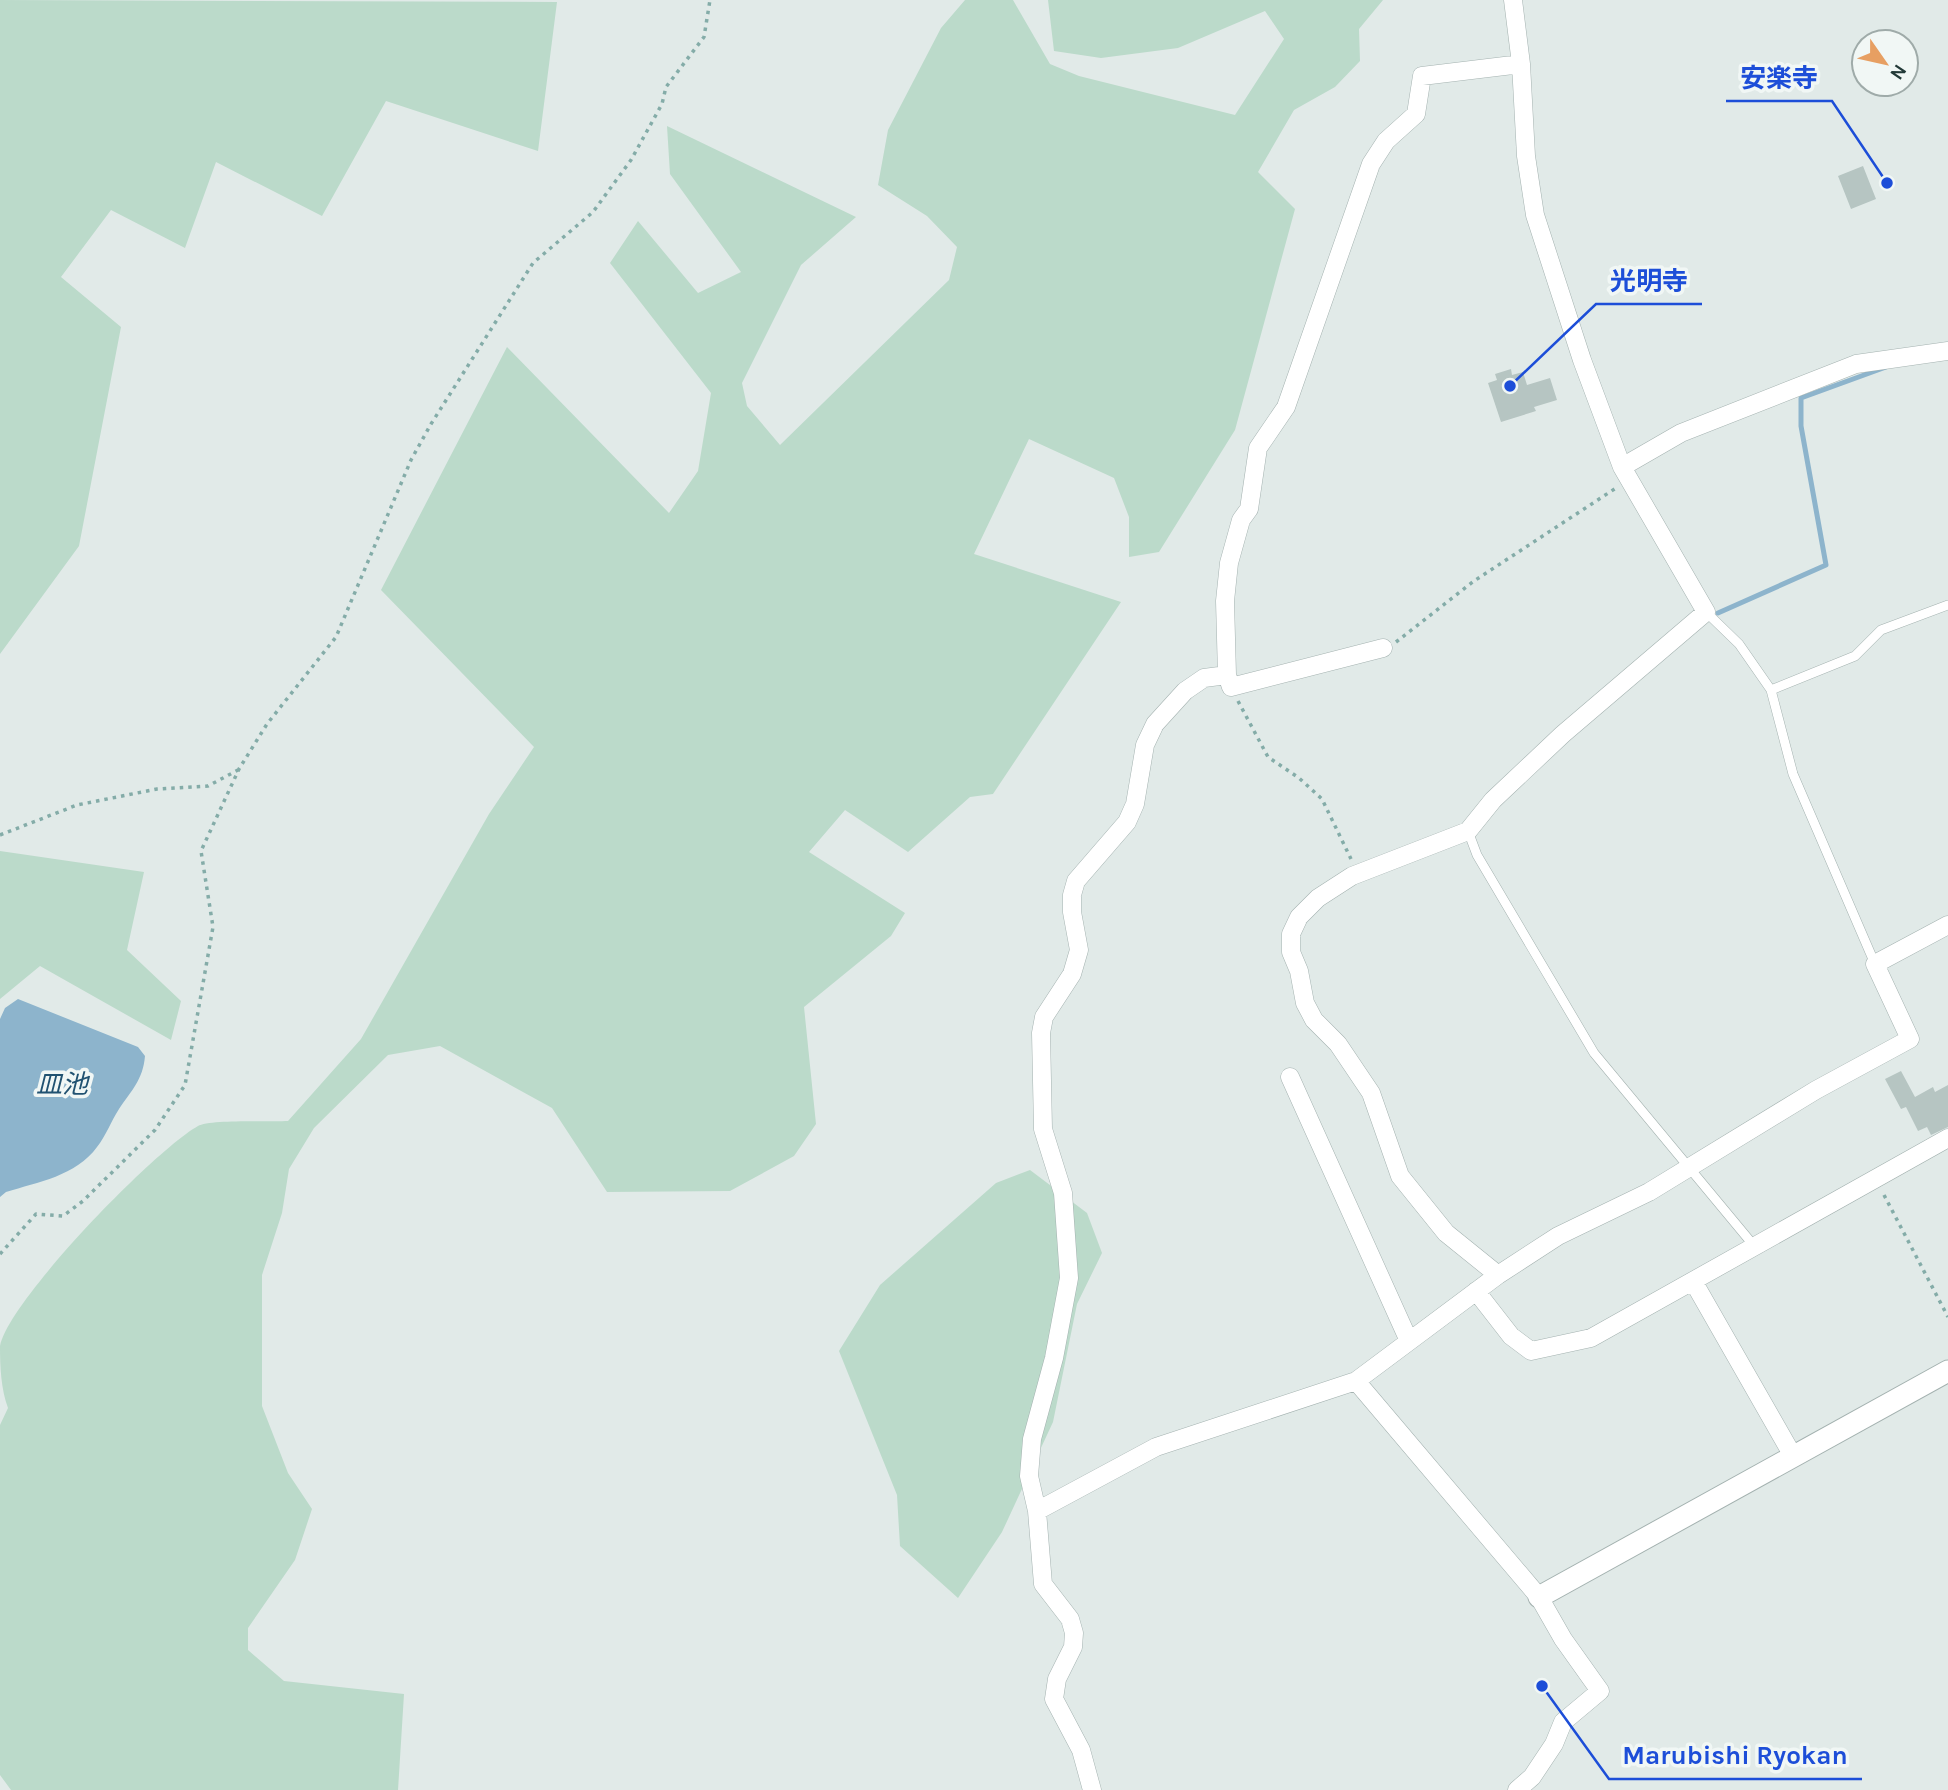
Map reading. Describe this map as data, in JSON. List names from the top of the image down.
{
  "water": ["皿池"],
  "places": ["安楽寺", "光明寺", "Marubishi Ryokan"],
  "north": "bottom right"
}
